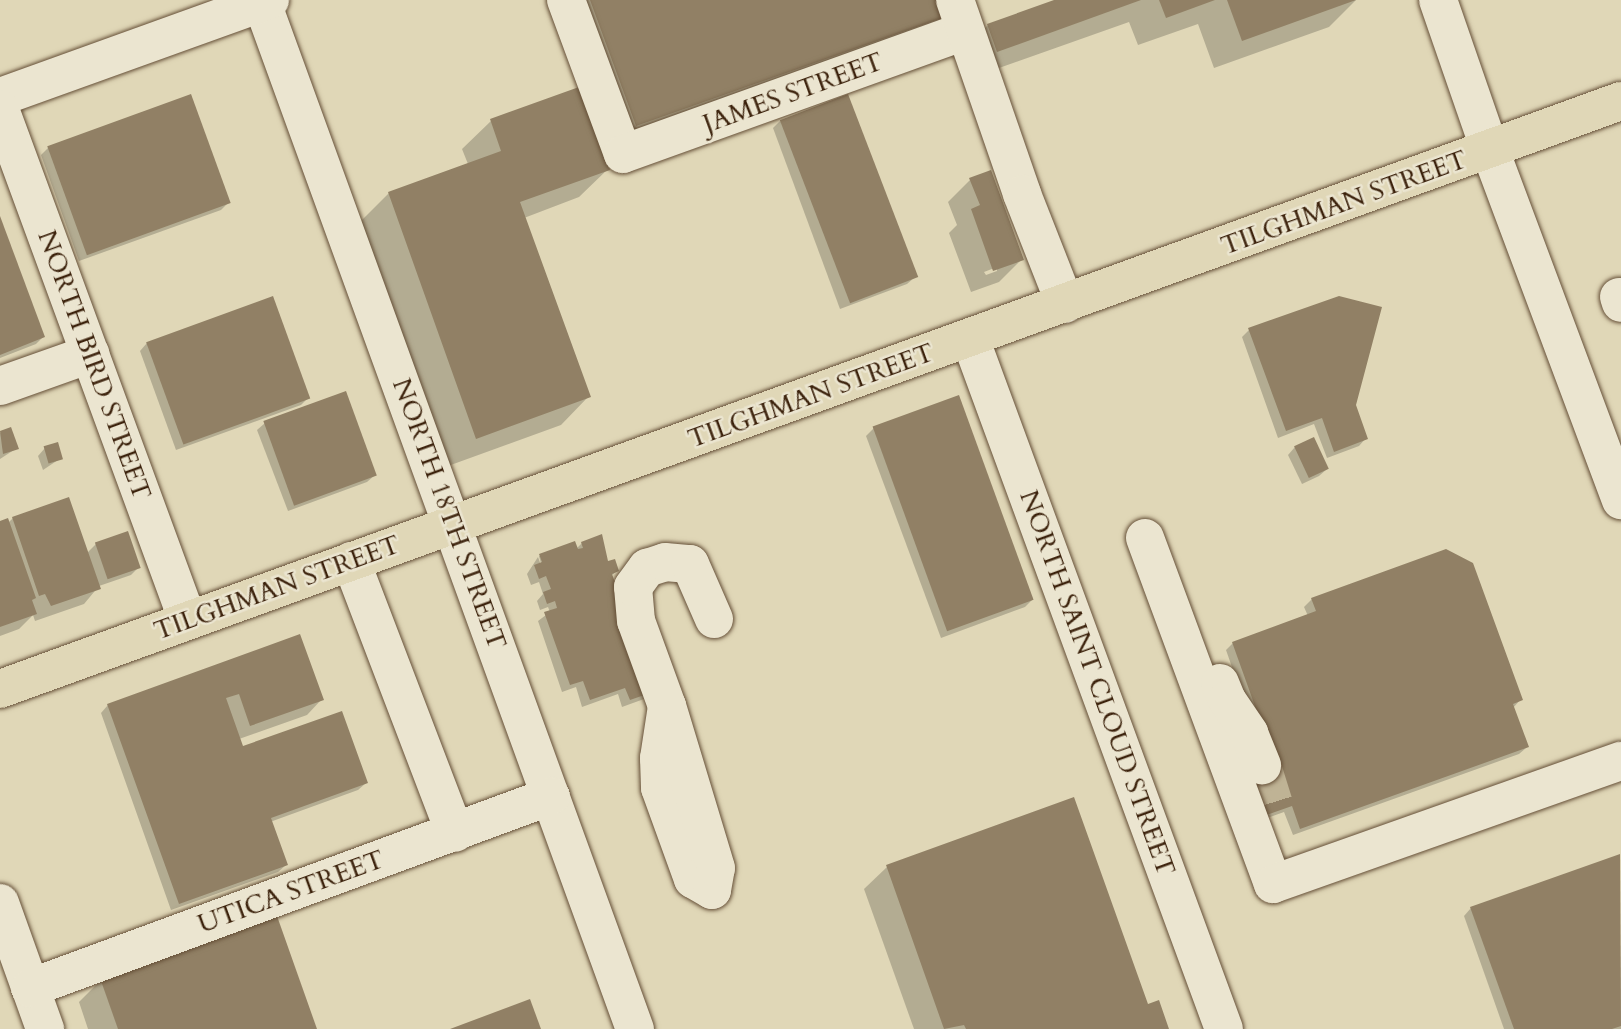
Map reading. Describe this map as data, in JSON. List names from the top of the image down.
{
  "streets": {
    "main road": ["TILGHMAN STREET"],
    "street": [
      "JAMES STREET",
      "NORTH BIRD STREET",
      "NORTH 18TH STREET",
      "NORTH SAINT CLOUD STREET",
      "UTICA STREET"
    ]
  },
  "crossings": [
    ["TILGHMAN STREET", "NORTH BIRD STREET"],
    ["TILGHMAN STREET", "NORTH 18TH STREET"],
    ["TILGHMAN STREET", "NORTH SAINT CLOUD STREET"],
    ["NORTH 18TH STREET", "UTICA STREET"]
  ]
}
